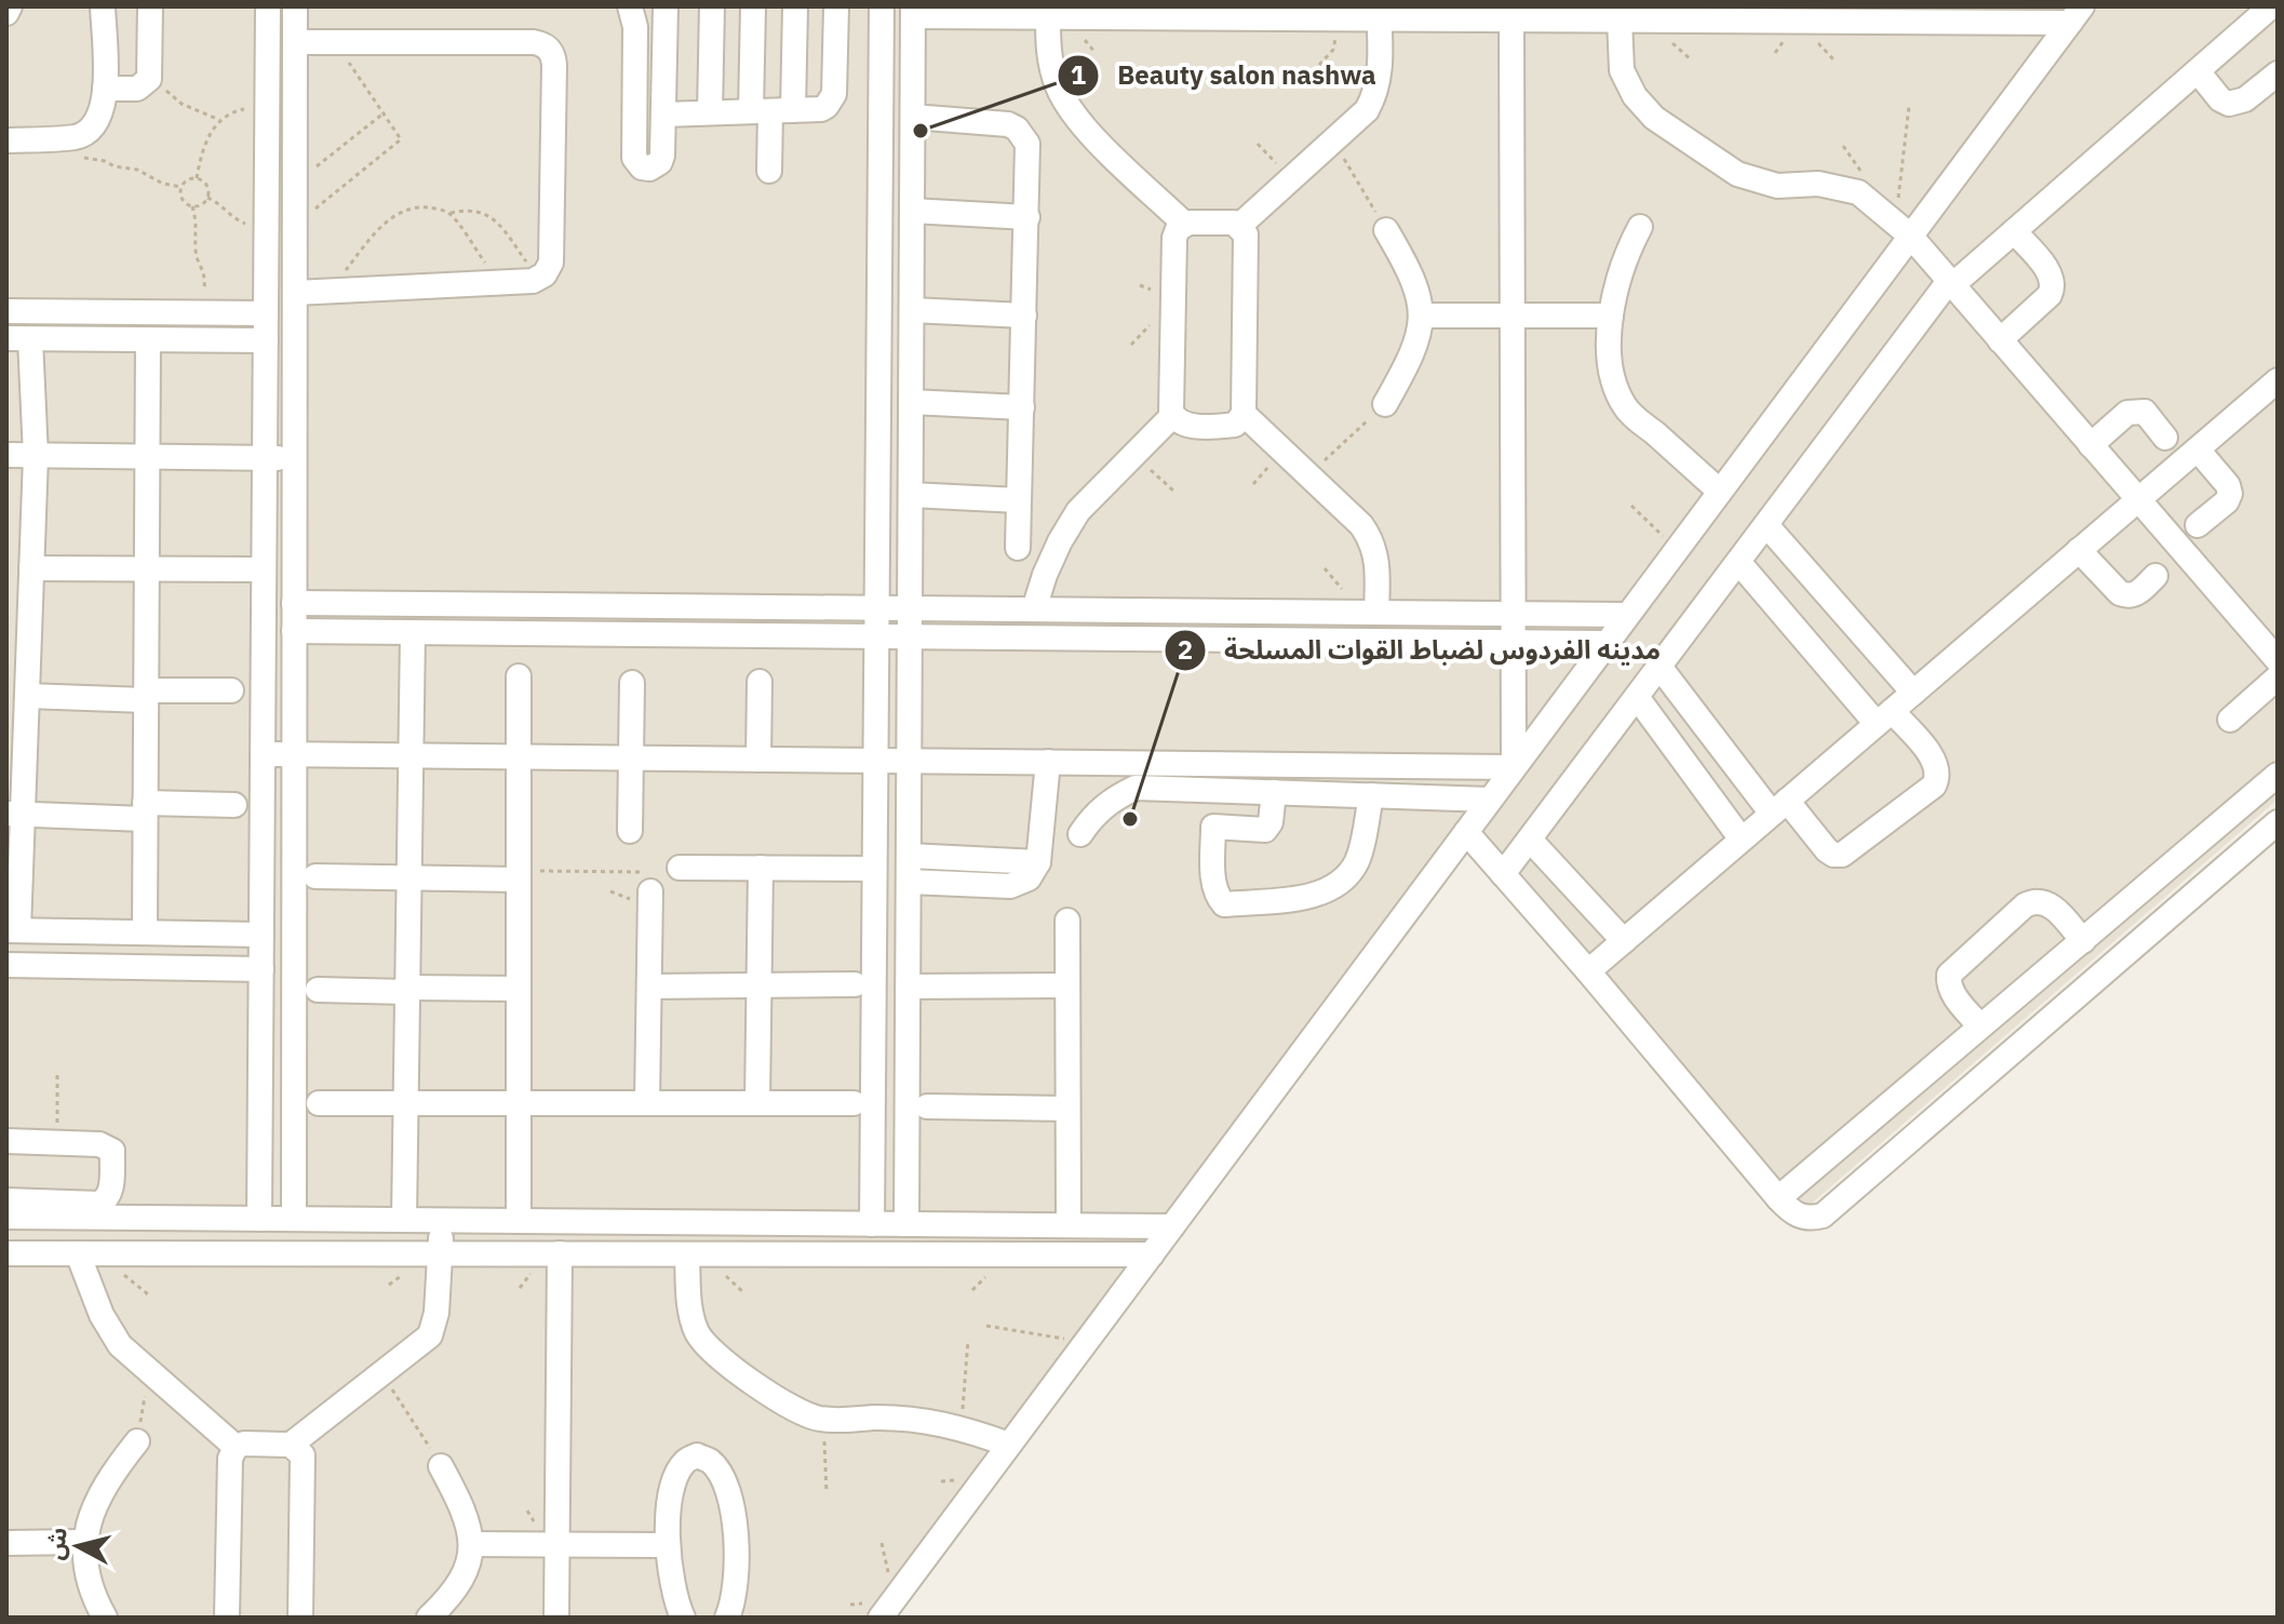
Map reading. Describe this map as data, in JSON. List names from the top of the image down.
{
  "places": ["Beauty salon nashwa", "مدينه الفردوس لضباط القوات المسلحة"],
  "north": "left"
}
